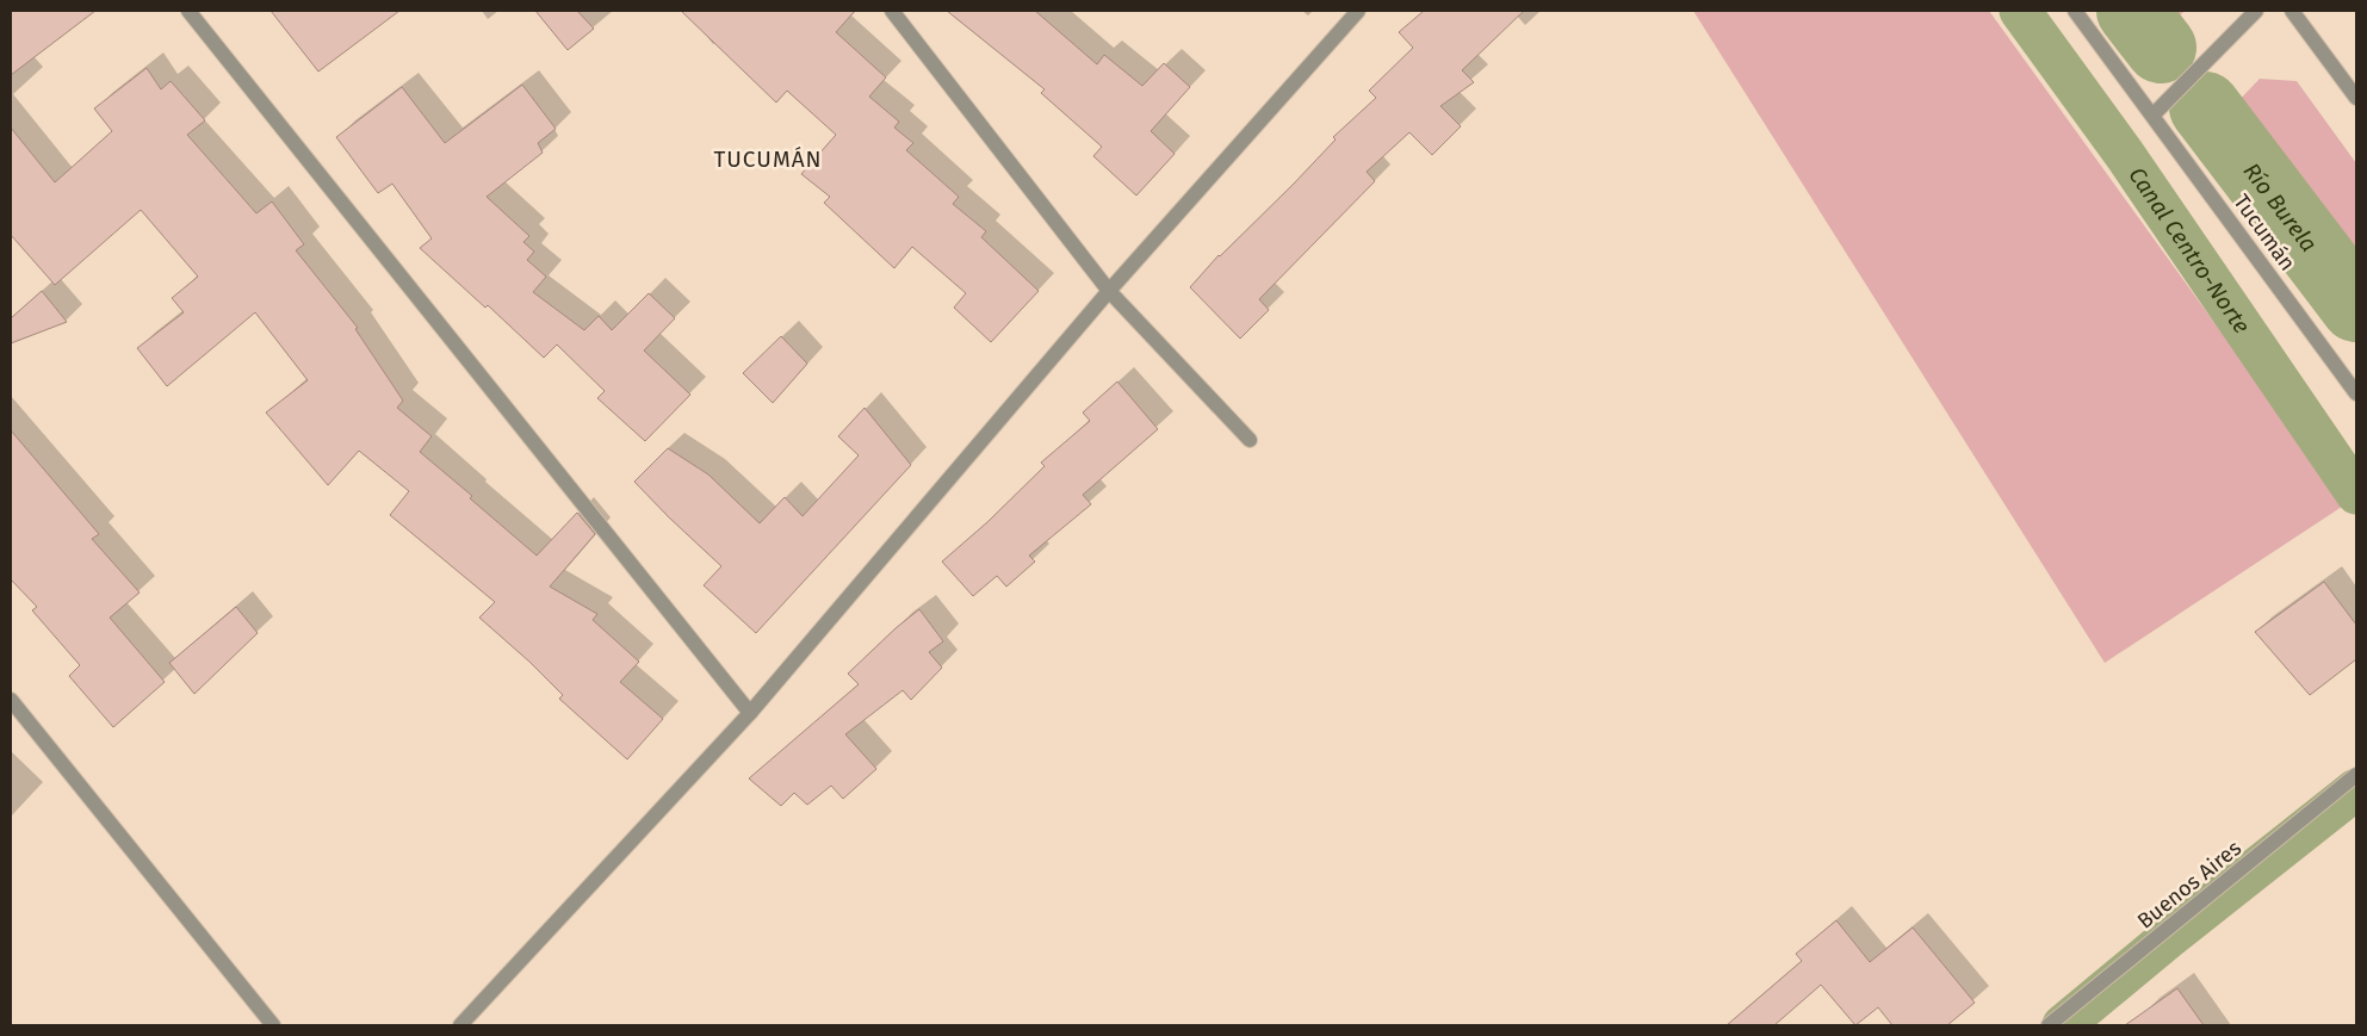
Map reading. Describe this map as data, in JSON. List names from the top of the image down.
{
  "streets": {
    "street": ["Tucumán", "Buenos Aires"]
  },
  "districts": ["TUCUMÁN"],
  "water": ["Río Burela", "Canal Centro-Norte"]
}
